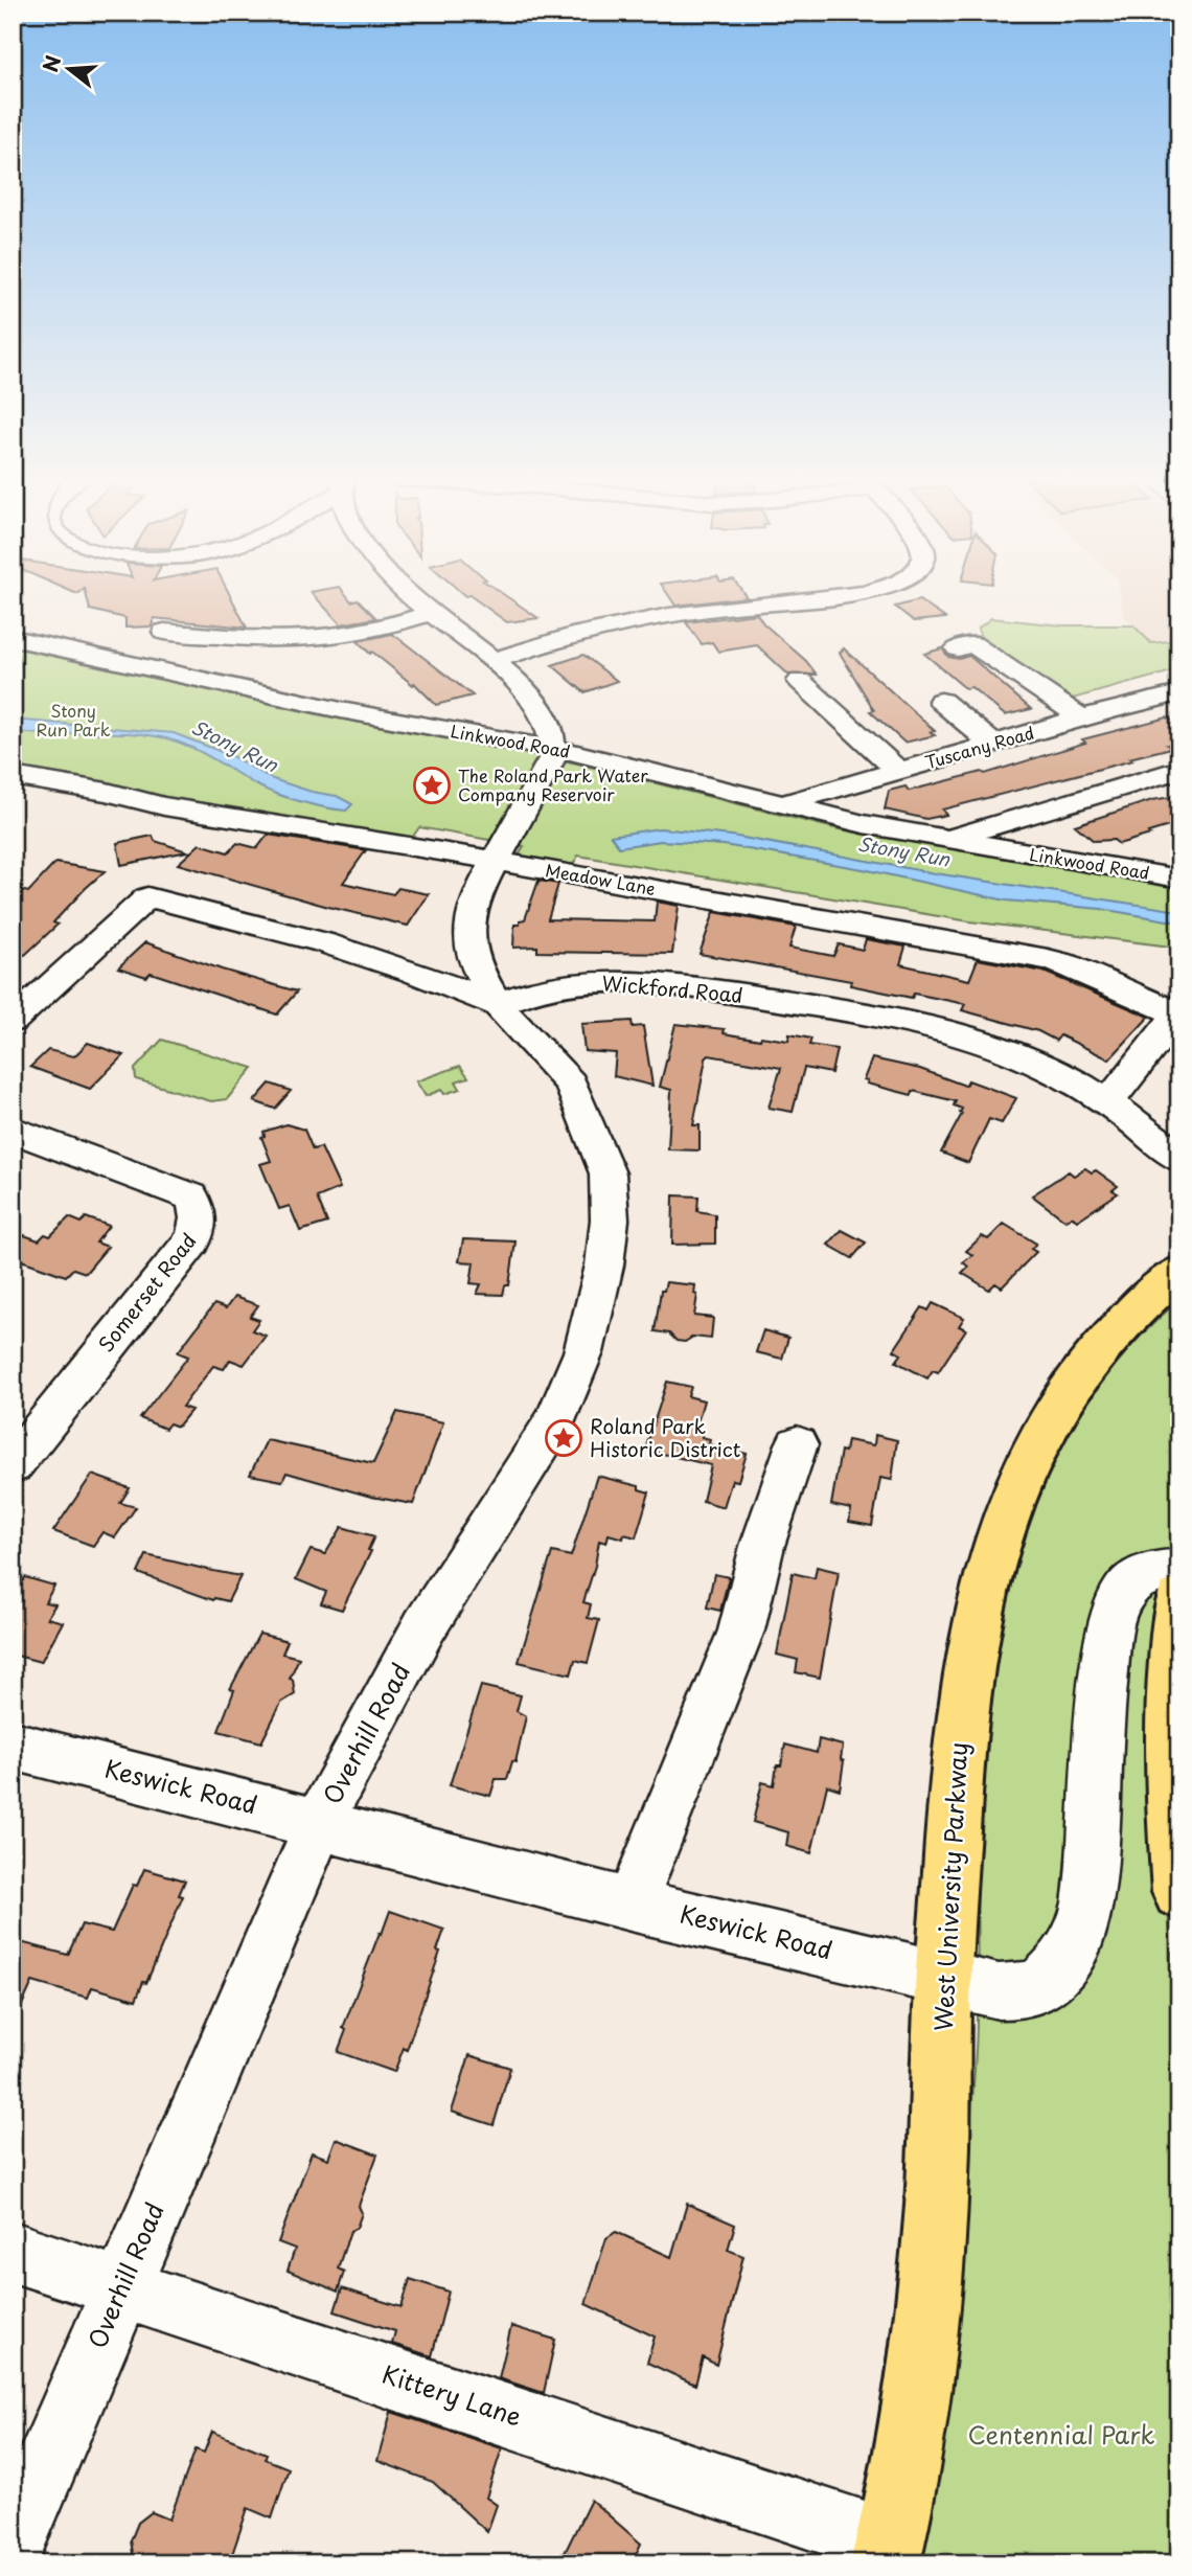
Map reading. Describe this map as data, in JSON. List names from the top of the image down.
{
  "streets": {
    "main road": ["West University Parkway"],
    "street": [
      "Linkwood Road",
      "Tuscany Road",
      "Meadow Lane",
      "Wickford Road",
      "Somerset Road",
      "Overhill Road",
      "Keswick Road",
      "Kittery Lane"
    ]
  },
  "crossings": [
    ["Linkwood Road", "Tuscany Road"],
    ["Wickford Road", "Overhill Road"],
    ["Overhill Road", "Keswick Road"],
    ["Overhill Road", "Kittery Lane"],
    ["Keswick Road", "West University Parkway"],
    ["West University Parkway", "Kittery Lane"]
  ],
  "water": ["Stony Run"],
  "parks": ["Stony Run Park", "Centennial Park"],
  "places": {
    "place": ["The Roland Park Water Company Reservoir", "Roland Park Historic District"]
  },
  "north": "left"
}
